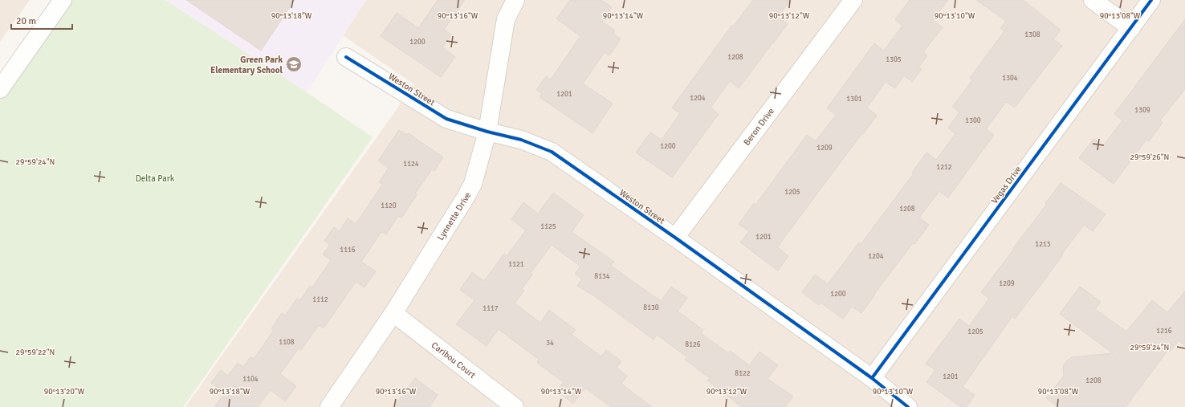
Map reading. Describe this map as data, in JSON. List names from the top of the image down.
{
  "streets": {
    "street": [
      "Weston Street",
      "Beron Drive",
      "Vegas Drive",
      "Lynnette Drive",
      "Caribou Court"
    ]
  },
  "crossings": [
    ["Weston Street", "Beron Drive"],
    ["Weston Street", "Vegas Drive"],
    ["Weston Street", "Lynnette Drive"],
    ["Lynnette Drive", "Caribou Court"]
  ],
  "parks": ["Delta Park"],
  "places": {
    "school or university": ["Green Park Elementary School"]
  },
  "house_numbers": [
    "1308",
    "1200",
    "1208",
    "1305",
    "1304",
    "1201",
    "1204",
    "1301",
    "1309",
    "1300",
    "1200",
    "1209",
    "1124",
    "1212",
    "1205",
    "1120",
    "1208",
    "1125",
    "1201",
    "1213",
    "1116",
    "1204",
    "1121",
    "8134",
    "1209",
    "1200",
    "1112",
    "8130",
    "1117",
    "1216",
    "1205",
    "1108",
    "34",
    "8126",
    "8122",
    "1201",
    "1104",
    "1208"
  ],
  "scale_bar": "20 m",
  "coordinates": [
    "90°13'18\"W",
    "90°13'16\"W",
    "90°13'14\"W",
    "90°13'12\"W",
    "90°13'10\"W",
    "90°13'08\"W",
    "29°59'26\"N",
    "29°59'24\"N",
    "29°59'22\"N",
    "90°13'20\"W"
  ]
}
